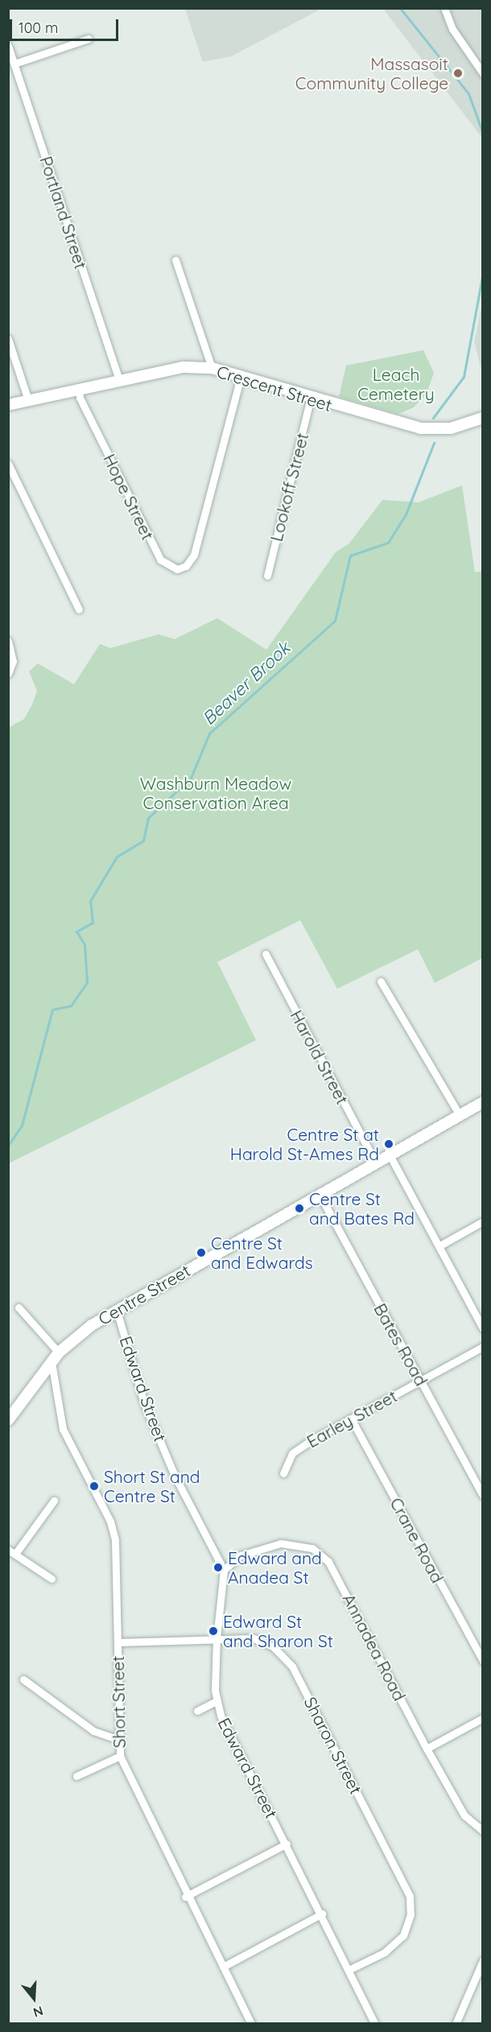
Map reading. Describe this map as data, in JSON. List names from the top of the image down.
{
  "streets": {
    "main road": ["Crescent Street", "Centre Street"],
    "street": [
      "Portland Street",
      "Lookoff Street",
      "Hope Street",
      "Harold Street",
      "Bates Road",
      "Edward Street",
      "Earley Street",
      "Crane Road",
      "Annadea Road",
      "Short Street",
      "Sharon Street"
    ]
  },
  "crossings": [
    ["Portland Street", "Crescent Street"],
    ["Crescent Street", "Lookoff Street"],
    ["Crescent Street", "Hope Street"],
    ["Harold Street", "Centre Street"],
    ["Centre Street", "Bates Road"],
    ["Centre Street", "Edward Street"],
    ["Centre Street", "Short Street"],
    ["Bates Road", "Earley Street"],
    ["Edward Street", "Annadea Road"],
    ["Edward Street", "Sharon Street"],
    ["Earley Street", "Crane Road"],
    ["Short Street", "Sharon Street"]
  ],
  "water": ["Beaver Brook"],
  "parks": ["Leach Cemetery", "Washburn Meadow Conservation Area"],
  "places": [
    "Massasoit Community College",
    "Centre St at Harold St-Ames Rd",
    "Centre St and Bates Rd",
    "Centre St and Edwards",
    "Short St and Centre St",
    "Edward and Anadea St",
    "Edward St and Sharon St"
  ],
  "scale_bar": "100 m",
  "north": "bottom"
}
